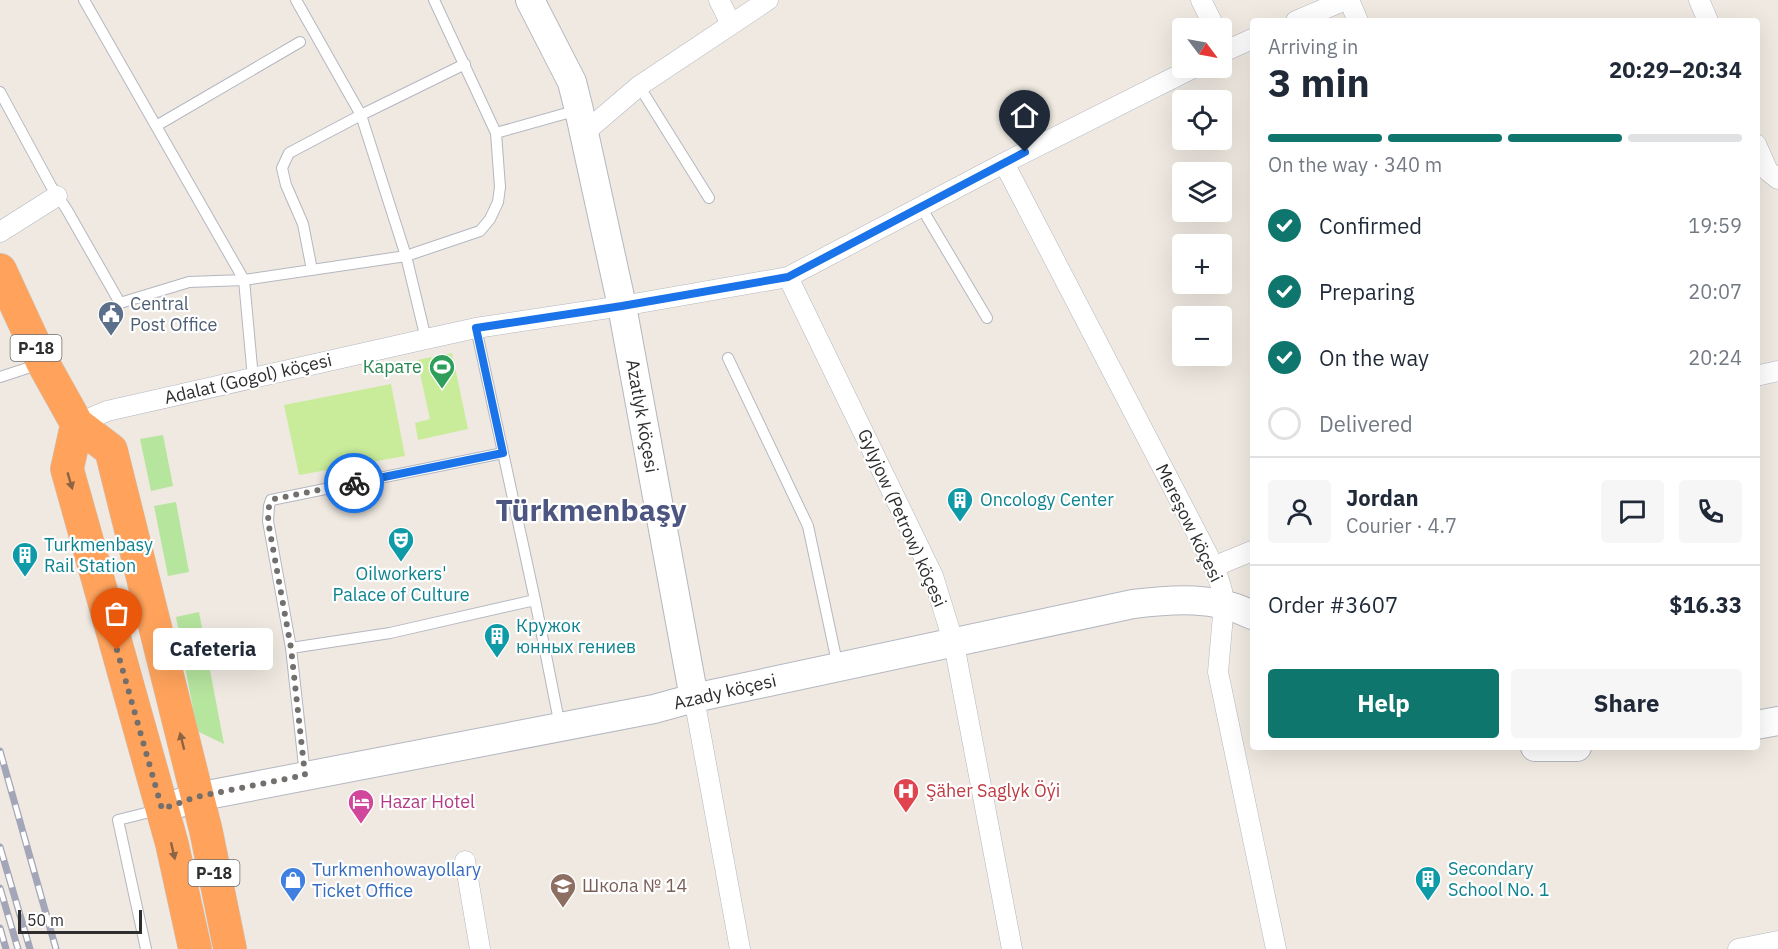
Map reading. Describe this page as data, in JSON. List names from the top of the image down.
{
  "streets": {
    "highway": ["P-18"],
    "main road": ["Azatlyk köçesi", "Azady köçesi"],
    "street": ["Adalat (Gogol) köçesi", "Gylyjow (Petrow) köçesi", "Mereşow köçesi"]
  },
  "crossings": [
    ["P-18", "Adalat (Gogol) köçesi"],
    ["P-18", "Azady köçesi"],
    ["Adalat (Gogol) köçesi", "Azatlyk köçesi"],
    ["Adalat (Gogol) köçesi", "Gylyjow (Petrow) köçesi"],
    ["Adalat (Gogol) köçesi", "Mereşow köçesi"],
    ["Azatlyk köçesi", "Azady köçesi"],
    ["Gylyjow (Petrow) köçesi", "Azady köçesi"],
    ["Mereşow köçesi", "Azady köçesi"]
  ],
  "districts": ["Türkmenbaşy"],
  "places": {
    "public building": ["Central Post Office"],
    "sports": ["Карате"],
    "building": [
      "Oncology Center",
      "Turkmenbasy Rail Station",
      "Кружок юнных гениев",
      "Secondary School No. 1"
    ],
    "theatre": ["Oilworkers' Palace of Culture"],
    "other": ["Cafeteria"],
    "hospital": ["Şäher Saglyk Öýi"],
    "hotel": ["Hazar Hotel"],
    "shop": ["Turkmenhowayollary Ticket Office"],
    "school or university": ["Школа № 14"]
  },
  "scale_bar": "50 m",
  "north": "bottom right",
  "page": {
    "map_buttons": ["+", "−"],
    "heading": ["3 min", "Arriving in", "20:29–20:34"],
    "panel": [
      "Jordan",
      "Courier · 4.7",
      "Order #3607",
      "$16.33"
    ],
    "bar": "On the way · 340 m",
    "list": [
      ["Confirmed", "19:59"],
      ["Preparing", "20:07"],
      ["On the way", "20:24"],
      "Delivered"
    ],
    "bubble": "Cafeteria",
    "buttons": ["Help", "Share"],
    "scale": "50 m"
  }
}
